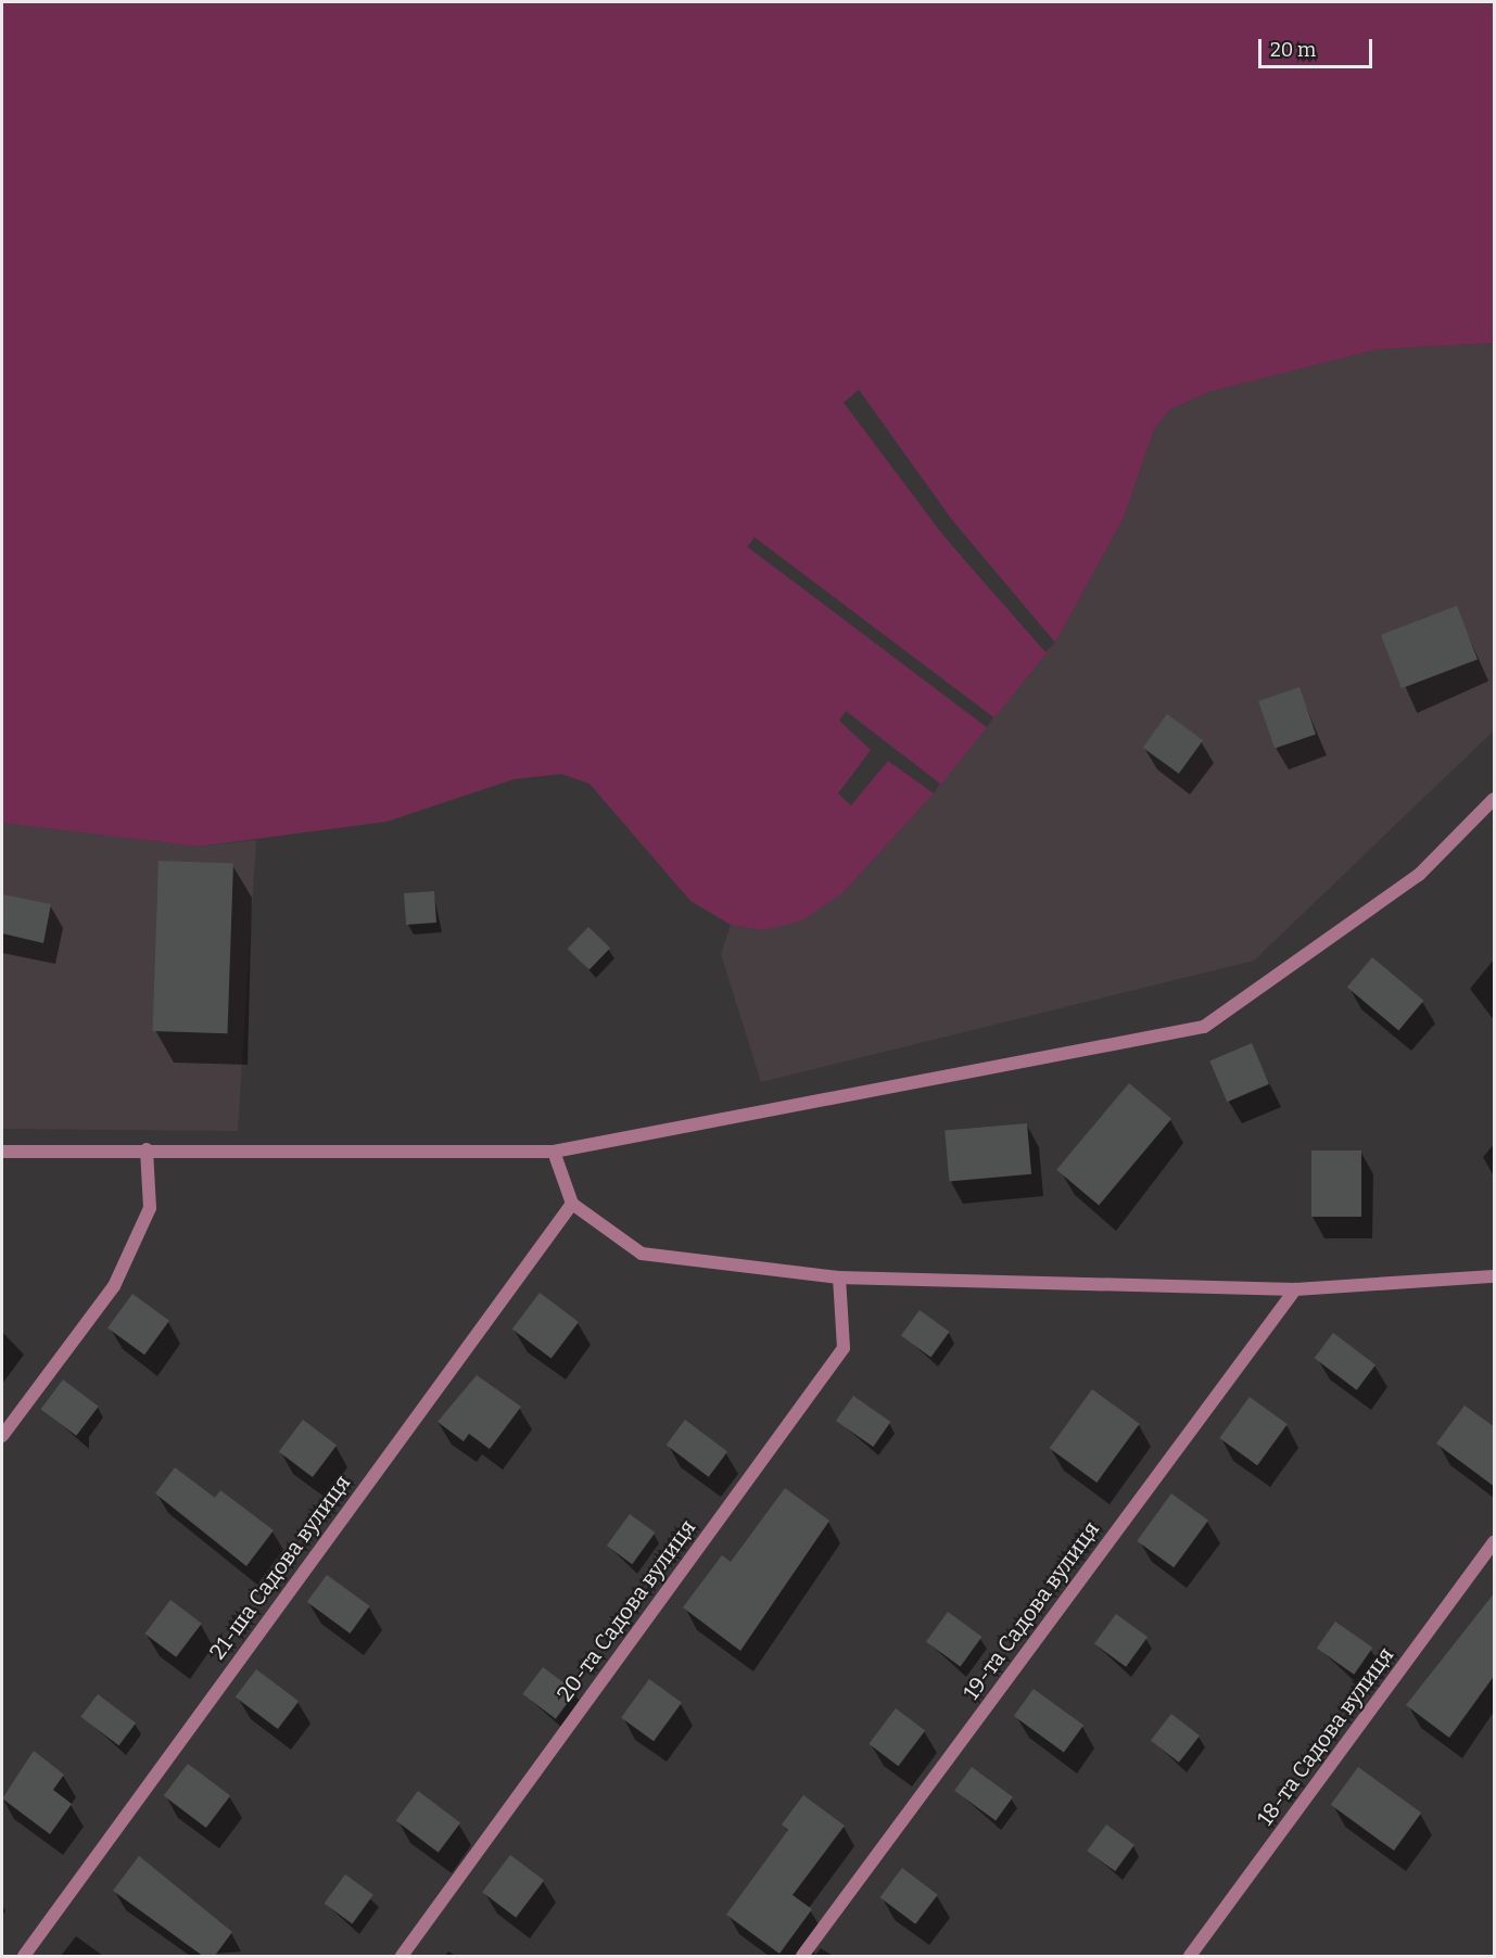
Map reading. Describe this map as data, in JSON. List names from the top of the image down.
{
  "streets": {
    "street": [
      "21-ша Садова вулиця",
      "20-та Садова вулиця",
      "19-та Садова вулиця",
      "18-та Садова вулиця"
    ]
  },
  "scale_bar": "20 m"
}
